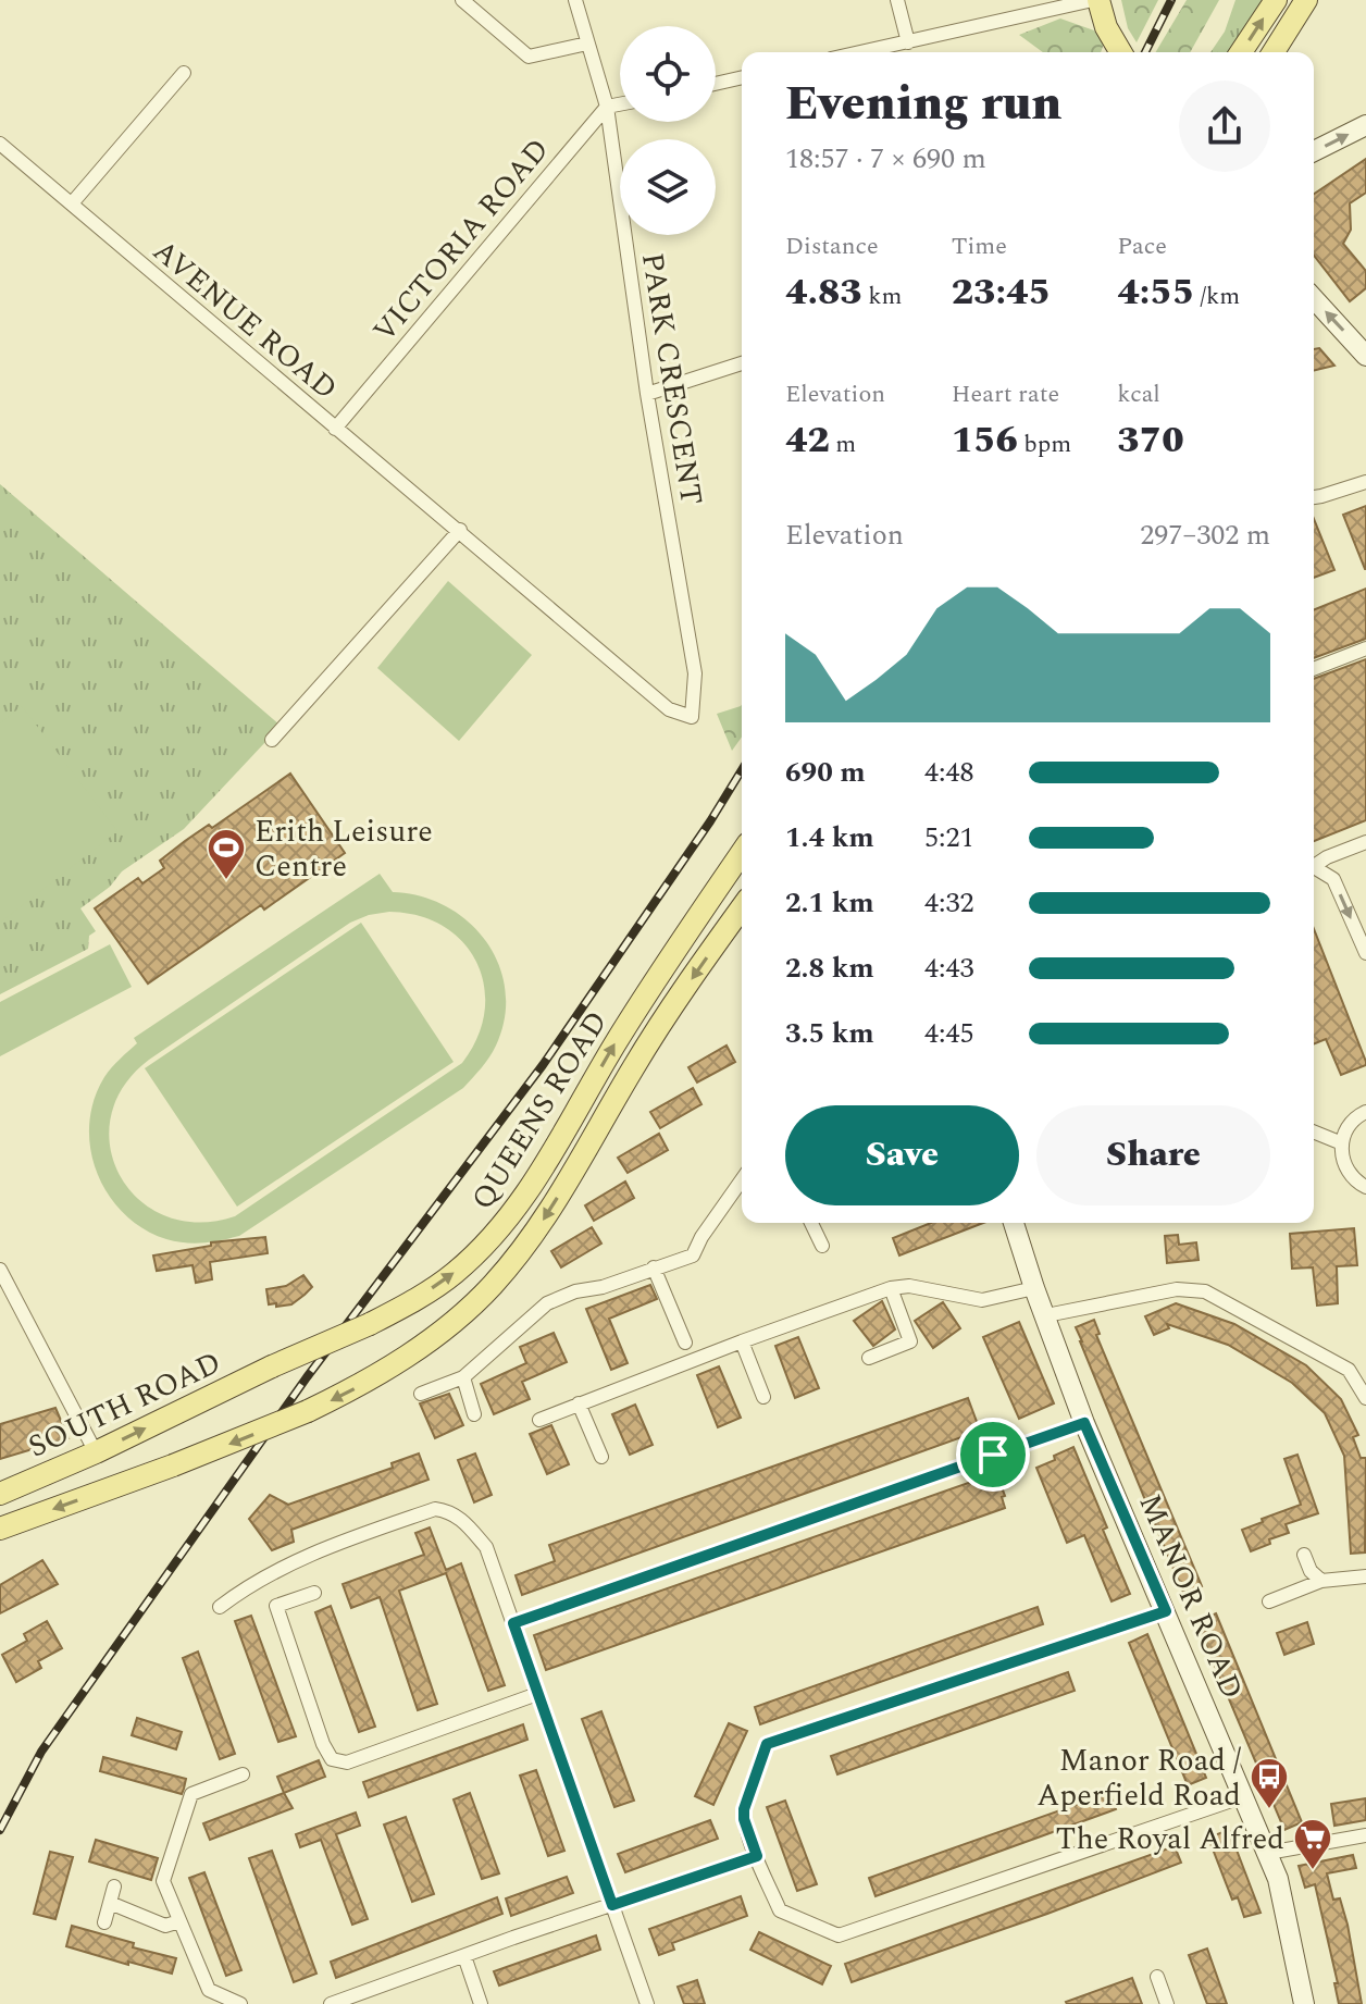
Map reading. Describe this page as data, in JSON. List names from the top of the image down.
{
  "streets": {
    "main road": ["QUEENS ROAD", "SOUTH ROAD"],
    "street": [
      "VICTORIA ROAD",
      "AVENUE ROAD",
      "PARK CRESCENT",
      "MANOR ROAD"
    ]
  },
  "crossings": [
    ["VICTORIA ROAD", "AVENUE ROAD"],
    ["VICTORIA ROAD", "PARK CRESCENT"],
    ["AVENUE ROAD", "PARK CRESCENT"],
    ["QUEENS ROAD", "SOUTH ROAD"]
  ],
  "one_way": ["SOUTH ROAD"],
  "places": {
    "sports": ["Erith Leisure Centre"],
    "bus stop": ["Manor Road / Aperfield Road"],
    "supermarket": ["The Royal Alfred"]
  },
  "page": {
    "heading": ["Evening run", "18:57 · 7 × 690 m"],
    "stats": [
      ["Distance", "4.83 km"],
      ["Time", "23:45"],
      ["Pace", "4:55 /km"],
      ["Elevation", "42 m"],
      ["Heart rate", "156 bpm"],
      ["kcal", "370"]
    ],
    "chart": ["Elevation", "297–302 m"],
    "list": [
      {
        "name": "690 m",
        "note": "4:48"
      },
      {
        "name": "1.4 km",
        "note": "5:21"
      },
      {
        "name": "2.1 km",
        "note": "4:32"
      },
      {
        "name": "2.8 km",
        "note": "4:43"
      },
      {
        "name": "3.5 km",
        "note": "4:45"
      }
    ],
    "buttons": ["Save", "Share"]
  }
}
